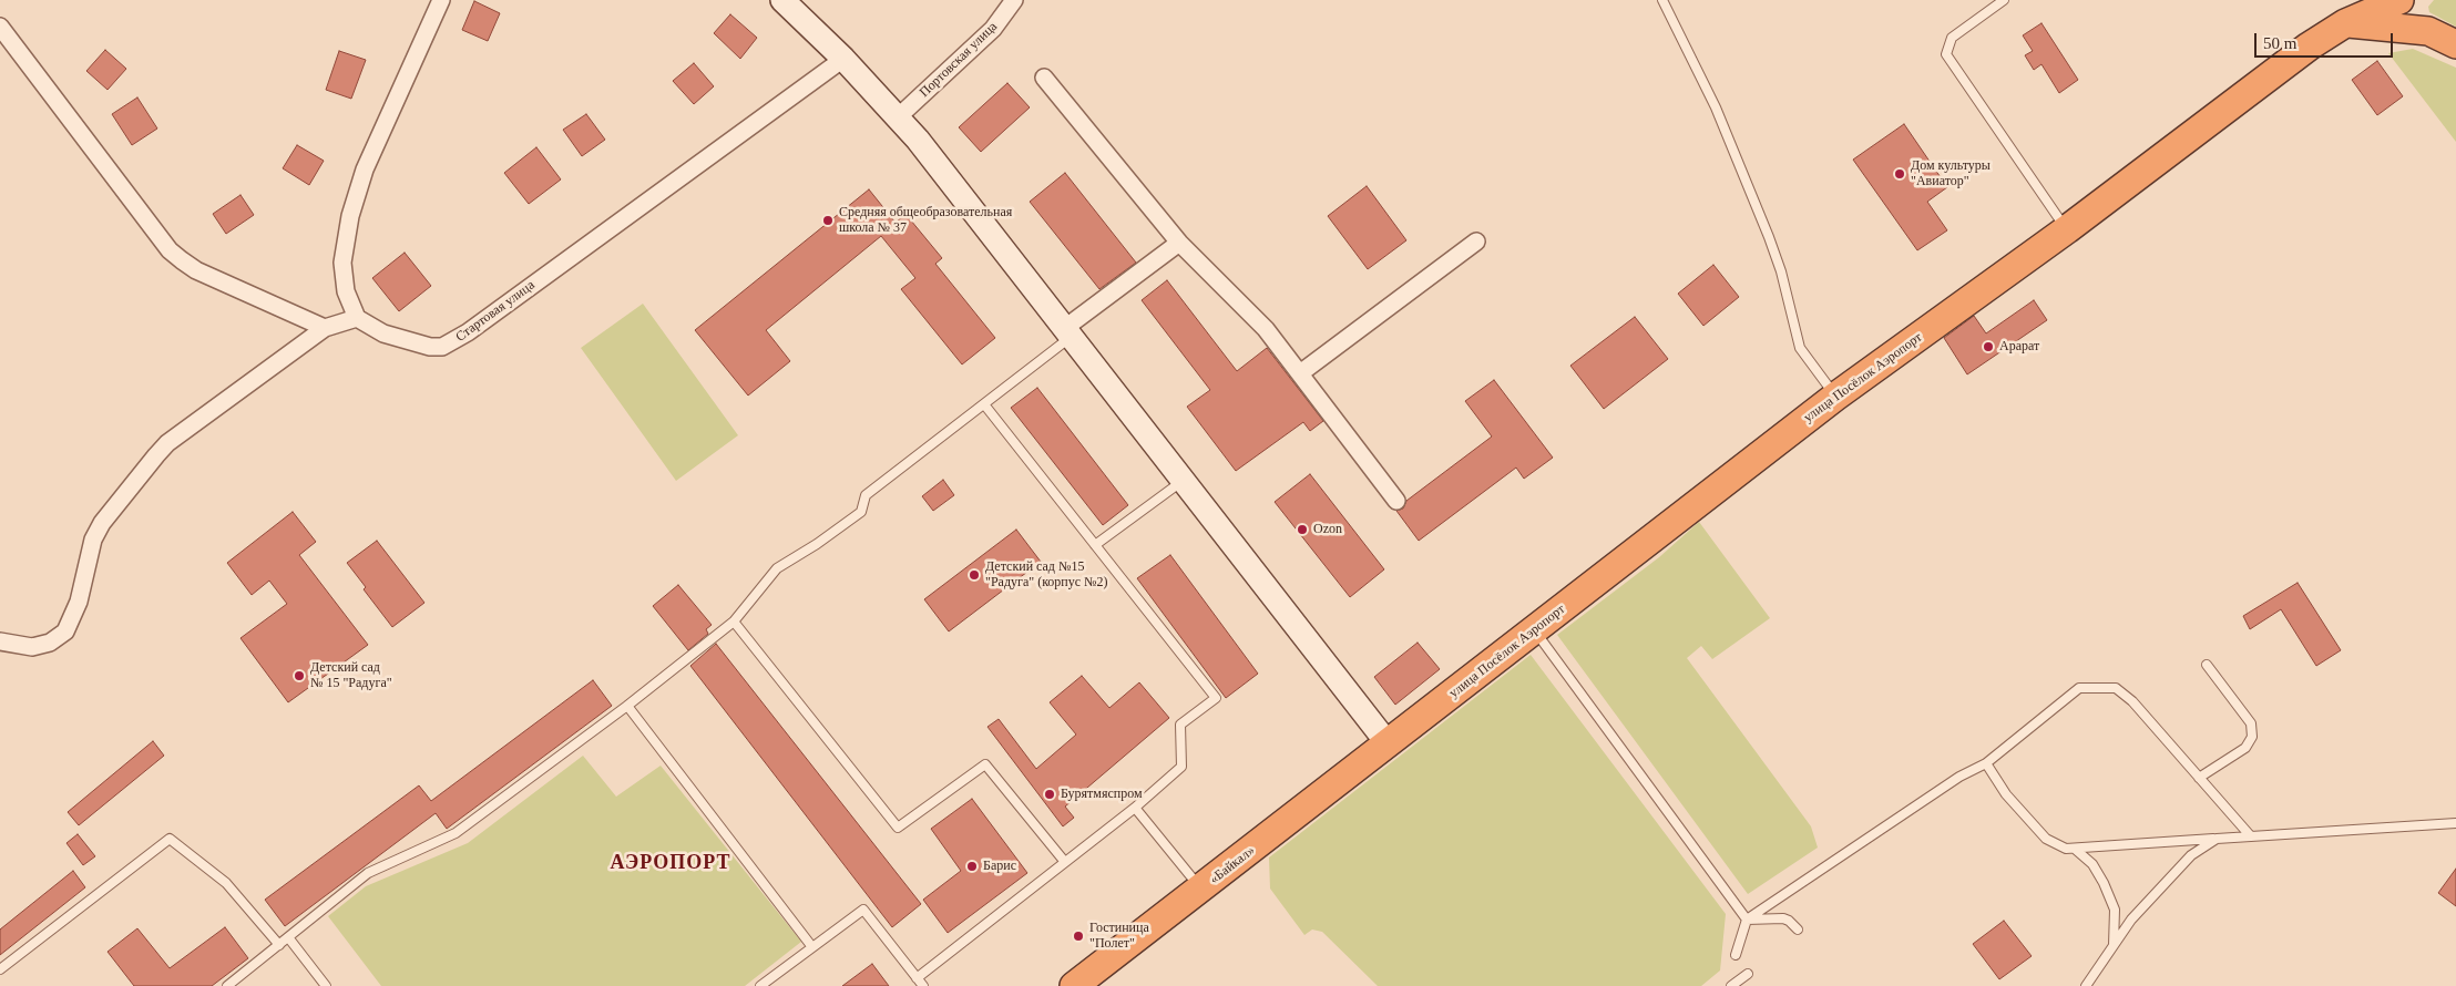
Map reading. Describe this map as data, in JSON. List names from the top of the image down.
{
  "streets": {
    "highway": ["улица Посёлок Аэропорт", "«Байкал»"],
    "street": ["Портовская улица", "Стартовая улица"]
  },
  "crossings": [
    ["улица Посёлок Аэропорт", "«Байкал»"]
  ],
  "districts": ["АЭРОПОРТ"],
  "places": [
    "Дом культуры \"Авиатор\"",
    "Средняя общеобразовательная школа № 37",
    "Арарат",
    "Ozon",
    "Детский сад №15 \"Радуга\" (корпус №2)",
    "Детский сад № 15 \"Радуга\"",
    "Бурятмяспром",
    "Барис",
    "Гостиница \"Полет\""
  ],
  "scale_bar": "50 m"
}
